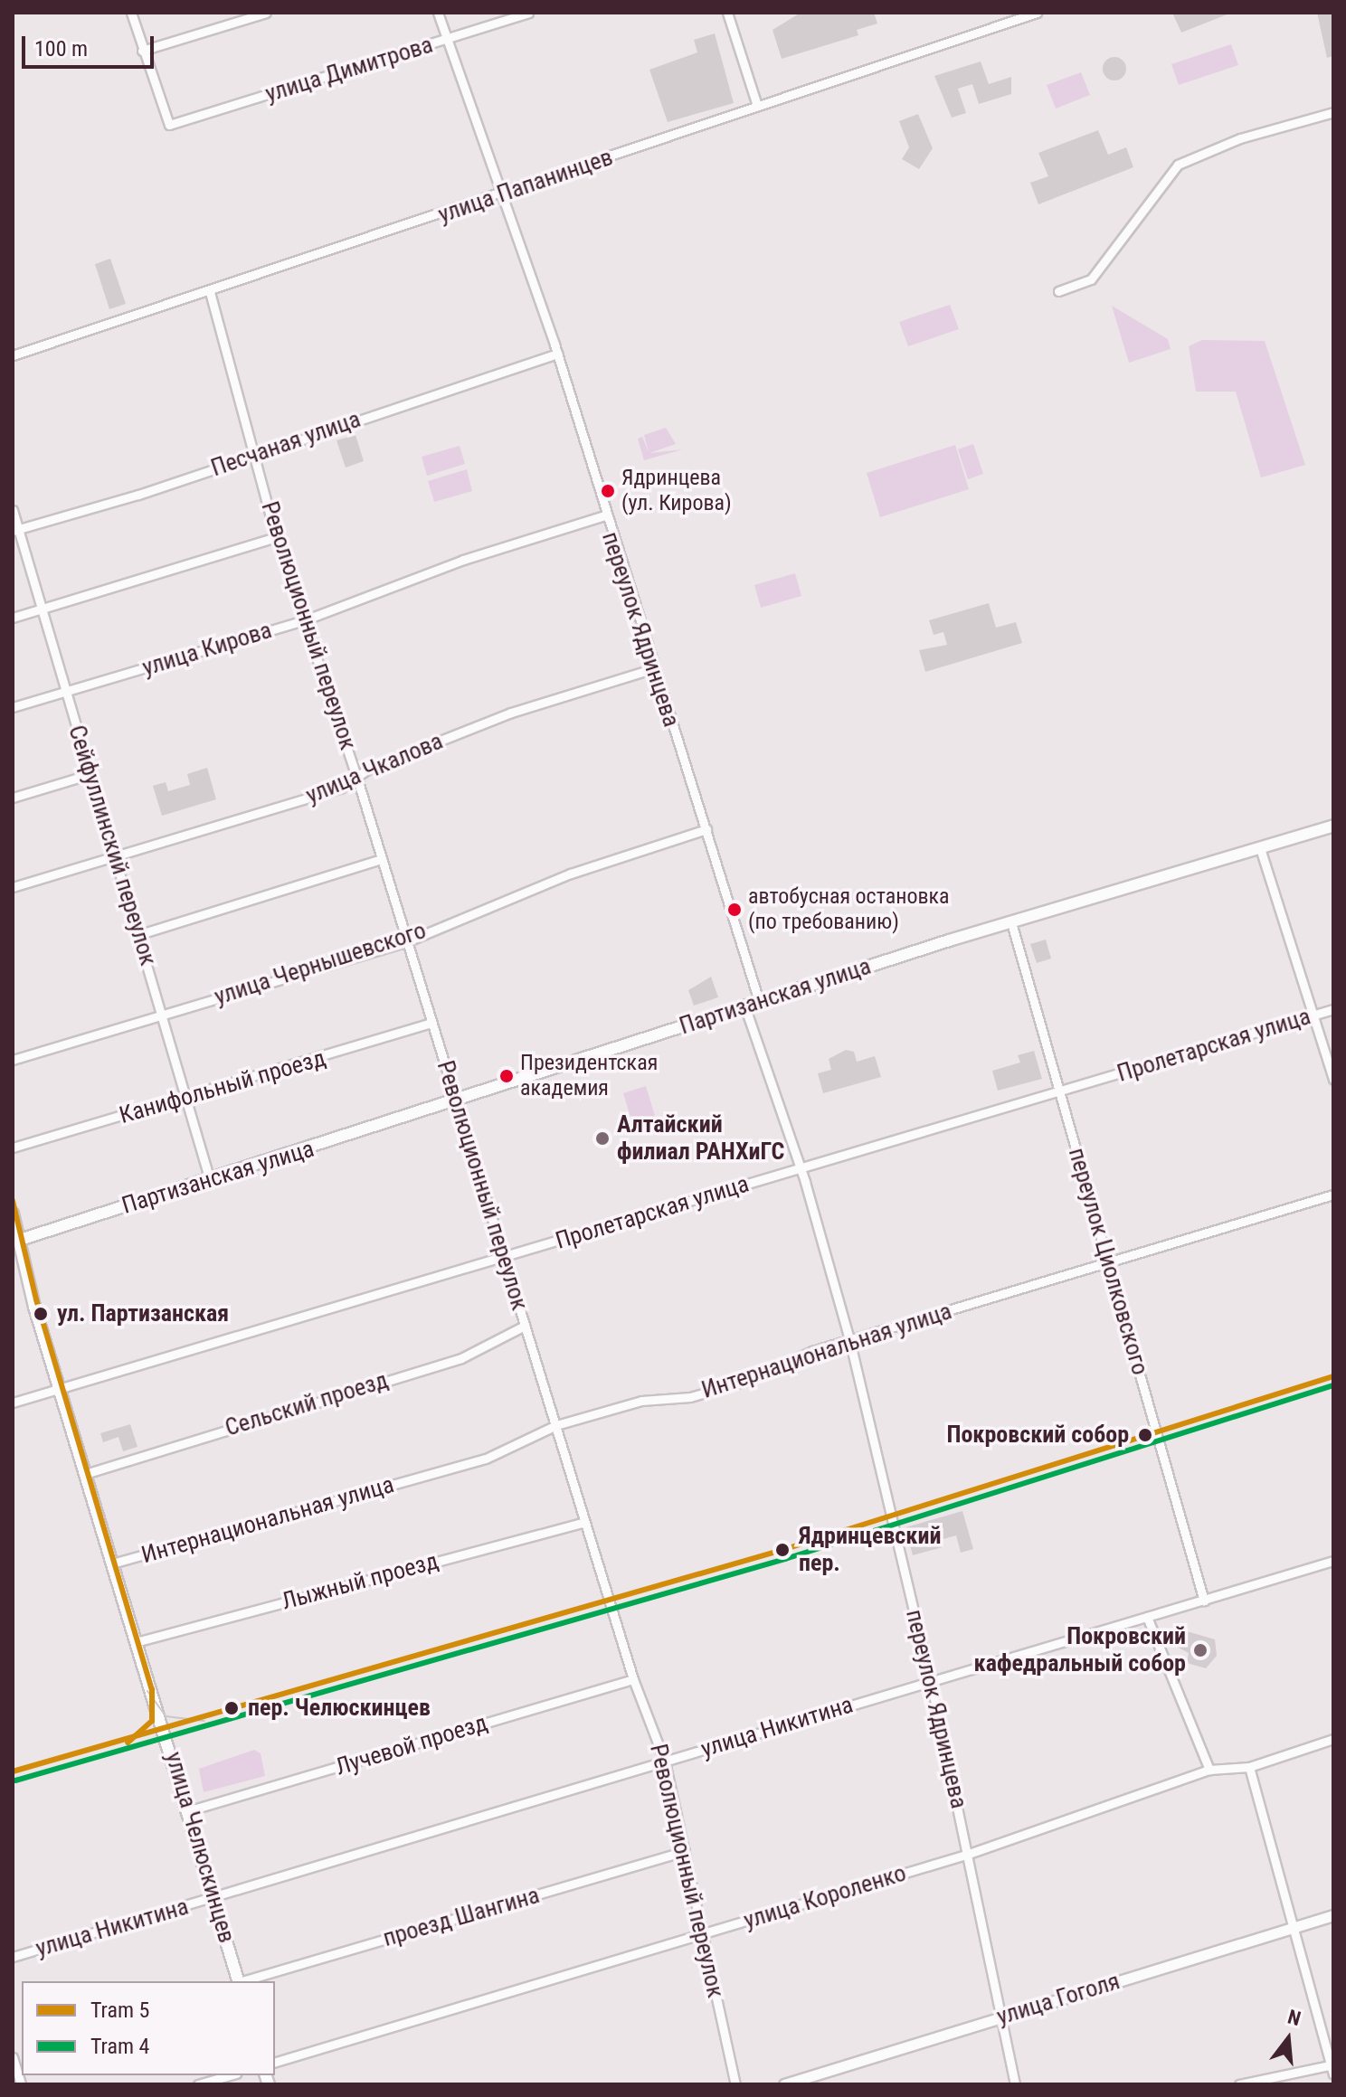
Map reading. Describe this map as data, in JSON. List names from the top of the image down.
{
  "streets": {
    "main road": ["Партизанская улица", "улица Челюскинцев"],
    "street": [
      "улица Димитрова",
      "улица Папанинцев",
      "Песчаная улица",
      "Революционный переулок",
      "переулок Ядринцева",
      "улица Кирова",
      "улица Чкалова",
      "Сейфуллинский переулок",
      "улица Чернышевского",
      "Пролетарская улица",
      "Канифольный проезд",
      "переулок Циолковского",
      "Интернациональная улица",
      "Сельский проезд",
      "Лыжный проезд",
      "улица Никитина",
      "Лучевой проезд",
      "улица Короленко",
      "проезд Шангина",
      "улица Гоголя"
    ]
  },
  "crossings": [
    ["улица Димитрова", "переулок Ядринцева"],
    ["улица Папанинцев", "Революционный переулок"],
    ["улица Папанинцев", "переулок Ядринцева"],
    ["Песчаная улица", "Революционный переулок"],
    ["Песчаная улица", "переулок Ядринцева"],
    ["Песчаная улица", "Сейфуллинский переулок"],
    ["Революционный переулок", "улица Кирова"],
    ["Революционный переулок", "улица Чкалова"],
    ["Революционный переулок", "улица Чернышевского"],
    ["Революционный переулок", "Партизанская улица"],
    ["Революционный переулок", "Пролетарская улица"],
    ["Революционный переулок", "Канифольный проезд"],
    ["Революционный переулок", "Интернациональная улица"],
    ["Революционный переулок", "Сельский проезд"],
    ["Революционный переулок", "Лыжный проезд"],
    ["Революционный переулок", "улица Никитина"],
    ["Революционный переулок", "Лучевой проезд"],
    ["Революционный переулок", "улица Короленко"],
    ["Революционный переулок", "проезд Шангина"],
    ["переулок Ядринцева", "улица Кирова"],
    ["переулок Ядринцева", "улица Чкалова"],
    ["переулок Ядринцева", "улица Чернышевского"],
    ["переулок Ядринцева", "Партизанская улица"],
    ["переулок Ядринцева", "Пролетарская улица"],
    ["переулок Ядринцева", "Интернациональная улица"],
    ["переулок Ядринцева", "улица Никитина"],
    ["переулок Ядринцева", "улица Короленко"],
    ["переулок Ядринцева", "улица Гоголя"],
    ["улица Кирова", "Сейфуллинский переулок"],
    ["улица Чкалова", "Сейфуллинский переулок"],
    ["Сейфуллинский переулок", "улица Чернышевского"],
    ["Сейфуллинский переулок", "Партизанская улица"],
    ["Сейфуллинский переулок", "Канифольный проезд"],
    ["Партизанская улица", "переулок Циолковского"],
    ["Партизанская улица", "улица Челюскинцев"],
    ["Пролетарская улица", "переулок Циолковского"],
    ["Пролетарская улица", "улица Челюскинцев"],
    ["переулок Циолковского", "Интернациональная улица"],
    ["переулок Циолковского", "улица Никитина"],
    ["Интернациональная улица", "улица Челюскинцев"],
    ["Сельский проезд", "улица Челюскинцев"],
    ["Лыжный проезд", "улица Челюскинцев"],
    ["улица Никитина", "улица Челюскинцев"],
    ["Лучевой проезд", "улица Челюскинцев"]
  ],
  "places": [
    "Ядринцева (ул. Кирова)",
    "автобусная остановка (по требованию)",
    "Президентская академия",
    "Алтайский филиал РАНХиГС",
    "ул. Партизанская",
    "Покровский собор",
    "Ядринцевский пер.",
    "Покровский кафедральный собор",
    "пер. Челюскинцев"
  ],
  "lines": ["tram line 5", "tram line 4"],
  "legend": ["Tram 5", "Tram 4"],
  "scale_bar": "100 m",
  "north": "top"
}
